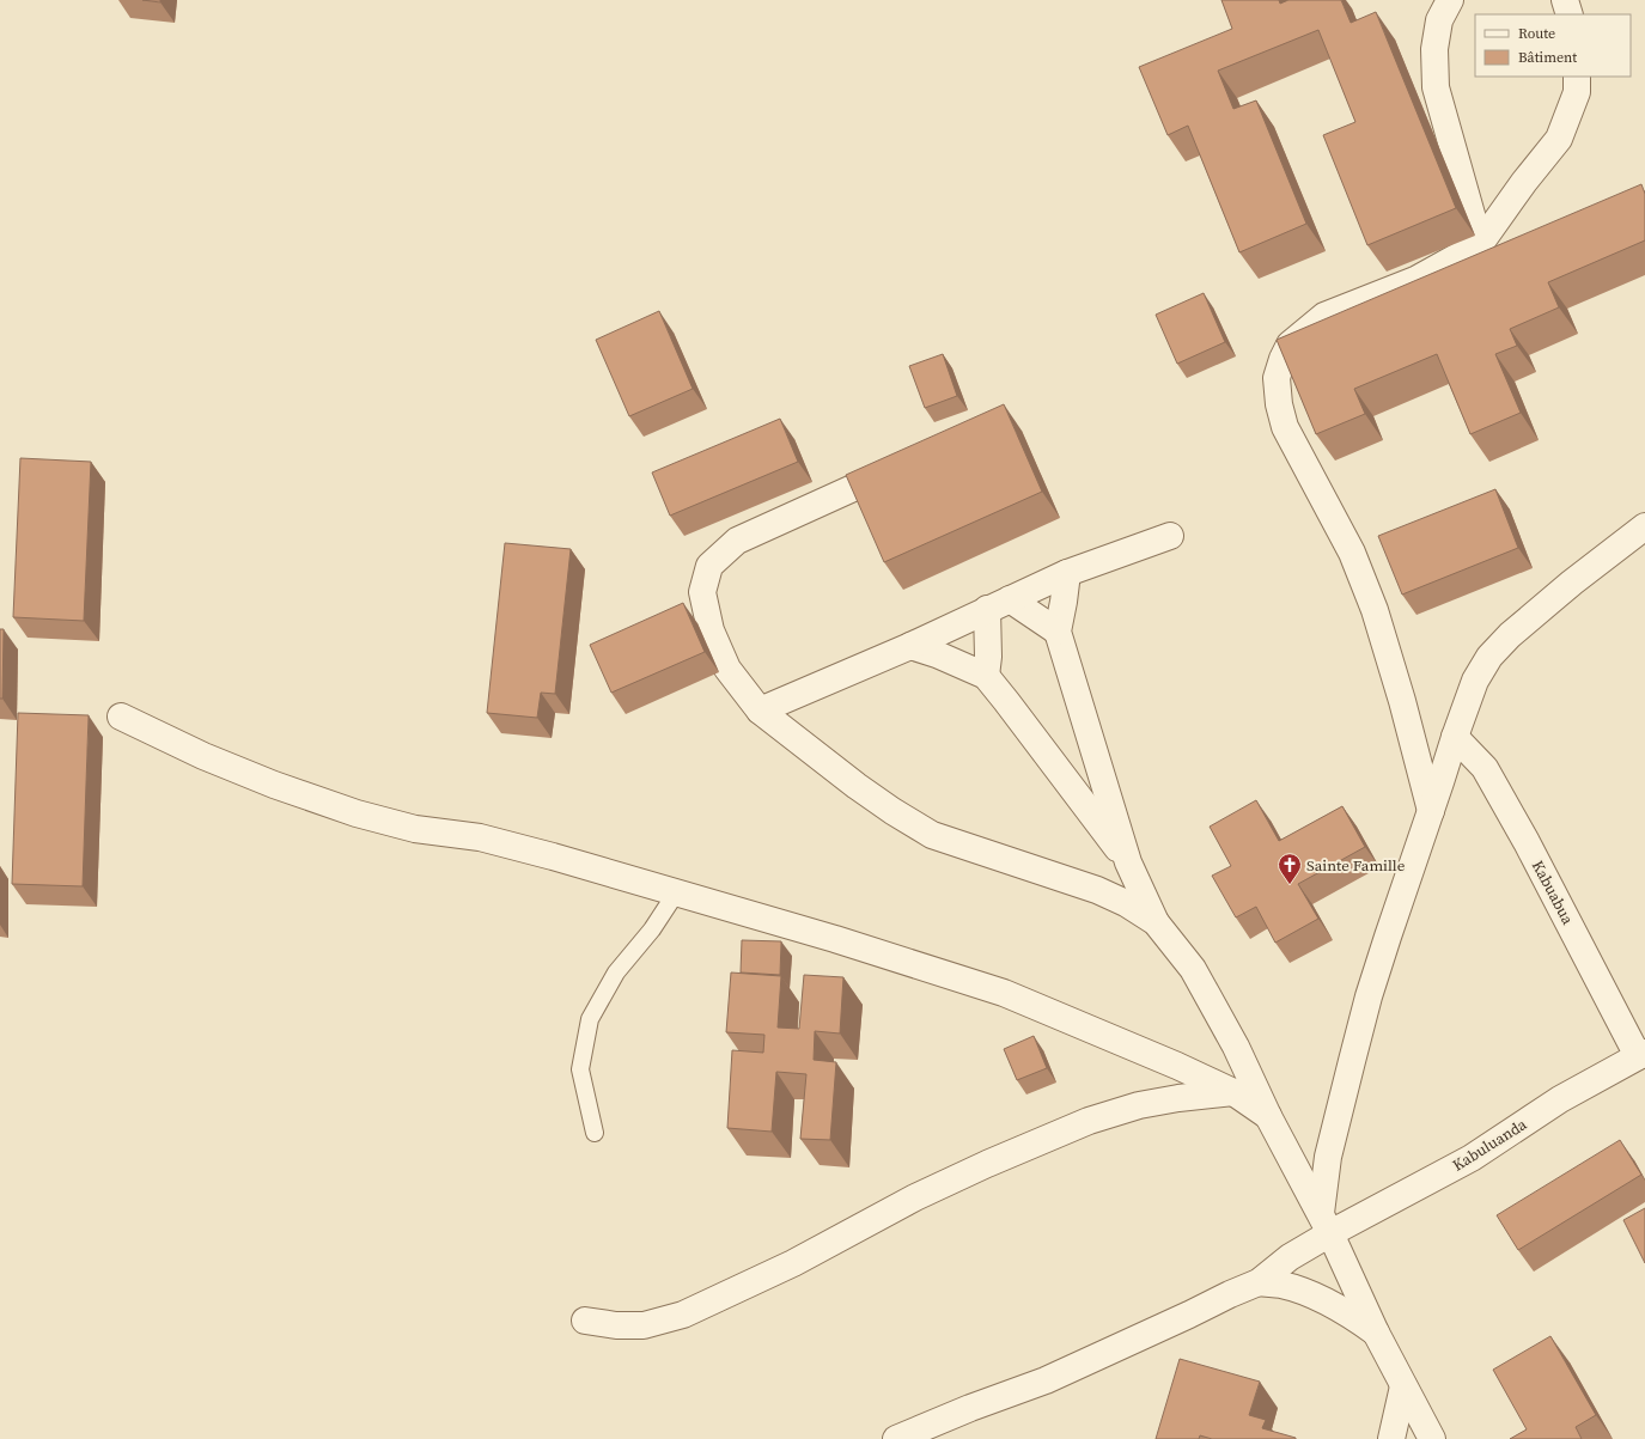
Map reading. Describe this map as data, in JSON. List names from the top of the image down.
{
  "streets": {
    "street": ["Kabuabua", "Kabuluanda"]
  },
  "crossings": [
    ["Kabuabua", "Kabuluanda"]
  ],
  "places": {
    "church": ["Sainte Famille"]
  },
  "legend": ["Route", "Bâtiment"]
}
